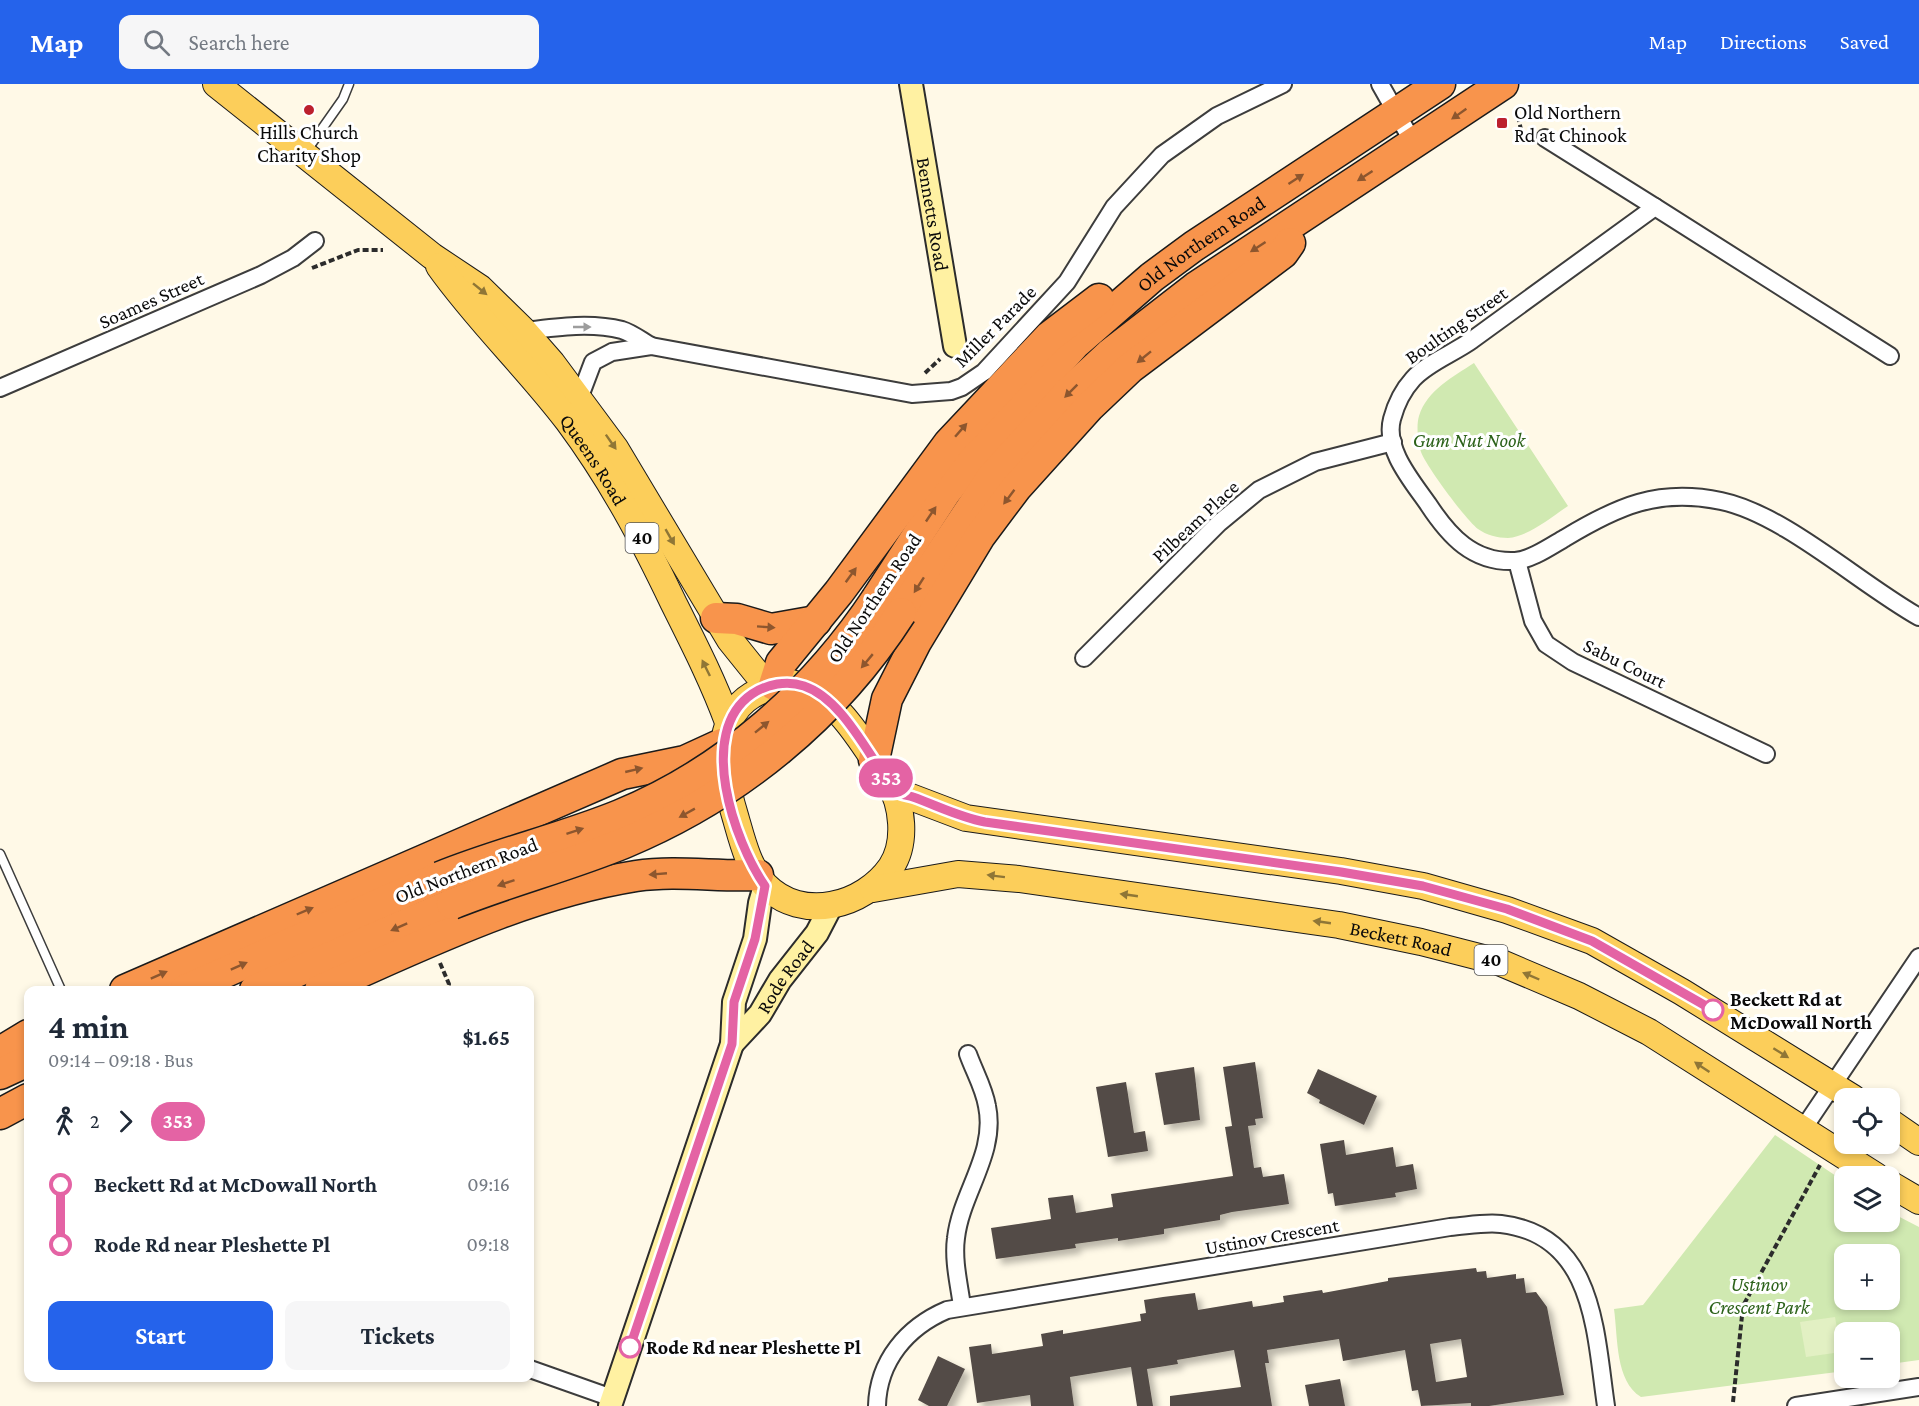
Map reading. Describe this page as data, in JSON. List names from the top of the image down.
{
  "streets": {
    "highway": ["Old Northern Road"],
    "main road": [
      "Bennetts Road",
      "Queens Road",
      "40",
      "Beckett Road",
      "Rode Road"
    ],
    "street": [
      "Soames Street",
      "Boulting Street",
      "Miller Parade",
      "Pilbeam Place",
      "Sabu Court",
      "Ustinov Crescent"
    ]
  },
  "crossings": [
    ["Boulting Street", "Pilbeam Place"],
    ["Boulting Street", "Sabu Court"],
    ["Miller Parade", "Queens Road"],
    ["Queens Road", "40"],
    ["Queens Road", "Beckett Road"],
    ["Queens Road", "Rode Road"],
    ["40", "Beckett Road"],
    ["40", "Rode Road"],
    ["Beckett Road", "Rode Road"]
  ],
  "parks": ["Gum Nut Nook", "Ustinov Crescent Park"],
  "places": {
    "other": ["Hills Church Charity Shop", "Beckett Rd at McDowall North", "Rode Rd near Pleshette Pl"],
    "transit": ["Old Northern Rd at Chinook"]
  },
  "lines": ["bus line 353"],
  "page": {
    "header": "Map",
    "search": "Search here",
    "nav": ["Map", "Directions", "Saved"],
    "on_map": "353",
    "heading": ["4 min", "09:14 – 09:18 · Bus", "$1.65"],
    "map_buttons": ["+", "−"],
    "legs": ["2", "353"],
    "list": [
      {
        "name": "Beckett Rd at McDowall North",
        "value": "09:16"
      },
      {
        "name": "Rode Rd near Pleshette Pl",
        "value": "09:18"
      }
    ],
    "buttons": ["Start", "Tickets"]
  }
}
